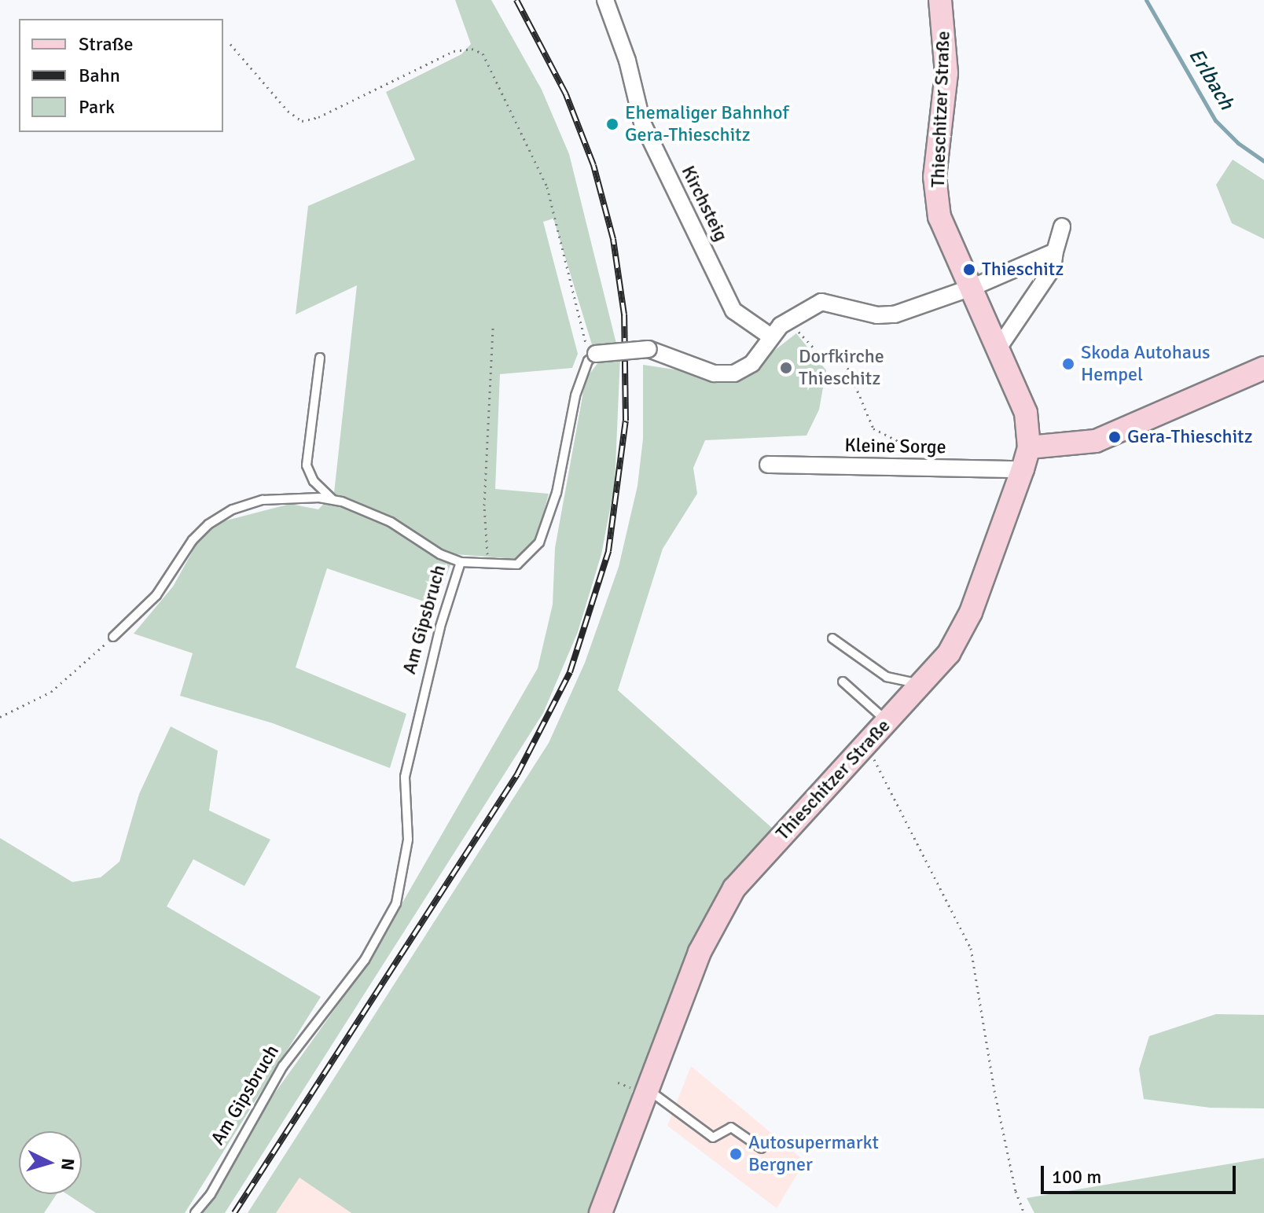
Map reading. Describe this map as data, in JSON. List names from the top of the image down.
{
  "streets": {
    "main road": ["Thieschitzer Straße"],
    "street": ["Kirchsteig", "Kleine Sorge"],
    "lane": ["Am Gipsbruch"]
  },
  "crossings": [
    ["Thieschitzer Straße", "Kleine Sorge"]
  ],
  "water": ["Erlbach"],
  "places": [
    "Ehemaliger Bahnhof Gera-Thieschitz",
    "Thieschitz",
    "Skoda Autohaus Hempel",
    "Dorfkirche Thieschitz",
    "Gera-Thieschitz",
    "Autosupermarkt Bergner"
  ],
  "legend": ["Straße", "Bahn", "Park"],
  "scale_bar": "100 m",
  "north": "right"
}
